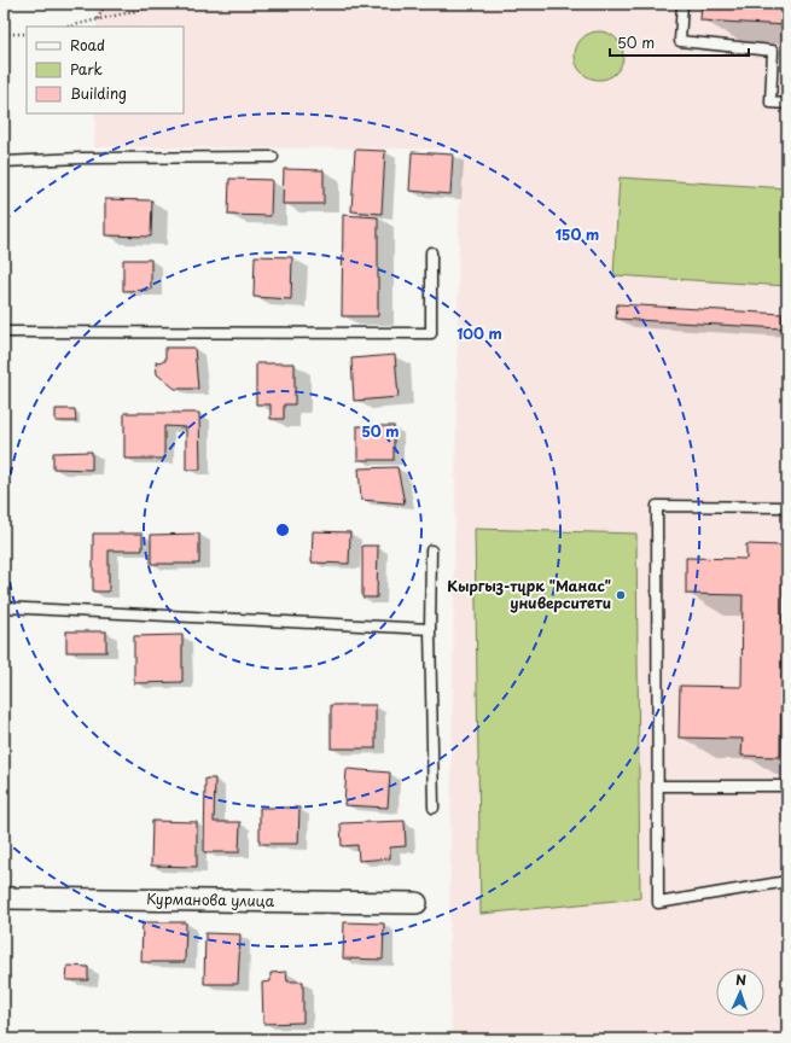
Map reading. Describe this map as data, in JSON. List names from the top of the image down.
{
  "streets": {
    "street": ["Курманова улица"]
  },
  "places": ["Кыргыз-түрк \"Манас\" университети"],
  "legend": ["Road", "Park", "Building"],
  "scale_bar": "50 m",
  "north": "top",
  "rings": ["150 m", "100 m", "50 m"]
}
